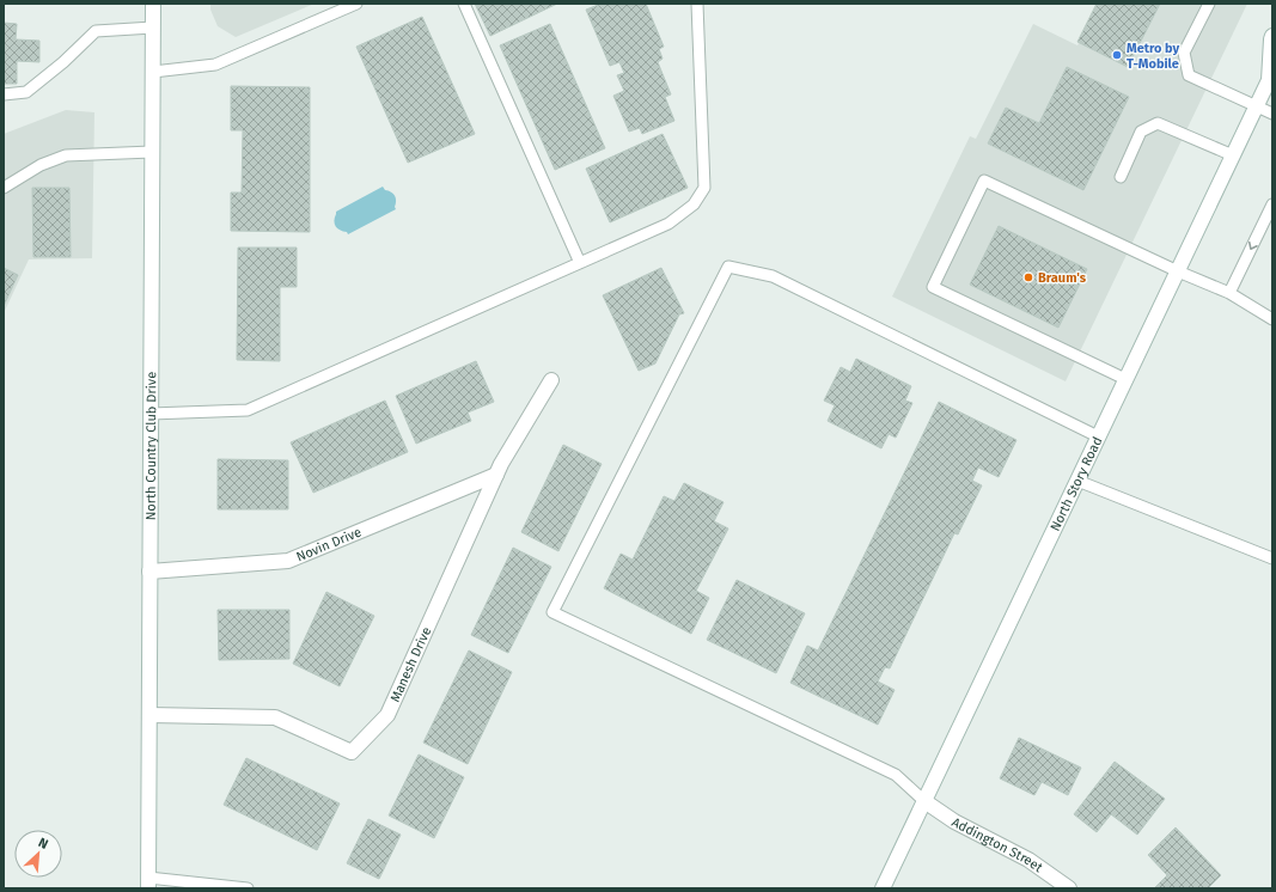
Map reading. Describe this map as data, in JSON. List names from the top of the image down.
{
  "streets": {
    "street": [
      "North Country Club Drive",
      "North Story Road",
      "Novin Drive",
      "Manesh Drive",
      "Addington Street"
    ]
  },
  "crossings": [
    ["North Country Club Drive", "Novin Drive"],
    ["North Country Club Drive", "Manesh Drive"],
    ["North Story Road", "Addington Street"],
    ["Novin Drive", "Manesh Drive"]
  ],
  "places": ["Metro by T-Mobile", "Braum's"],
  "north": "top right"
}
